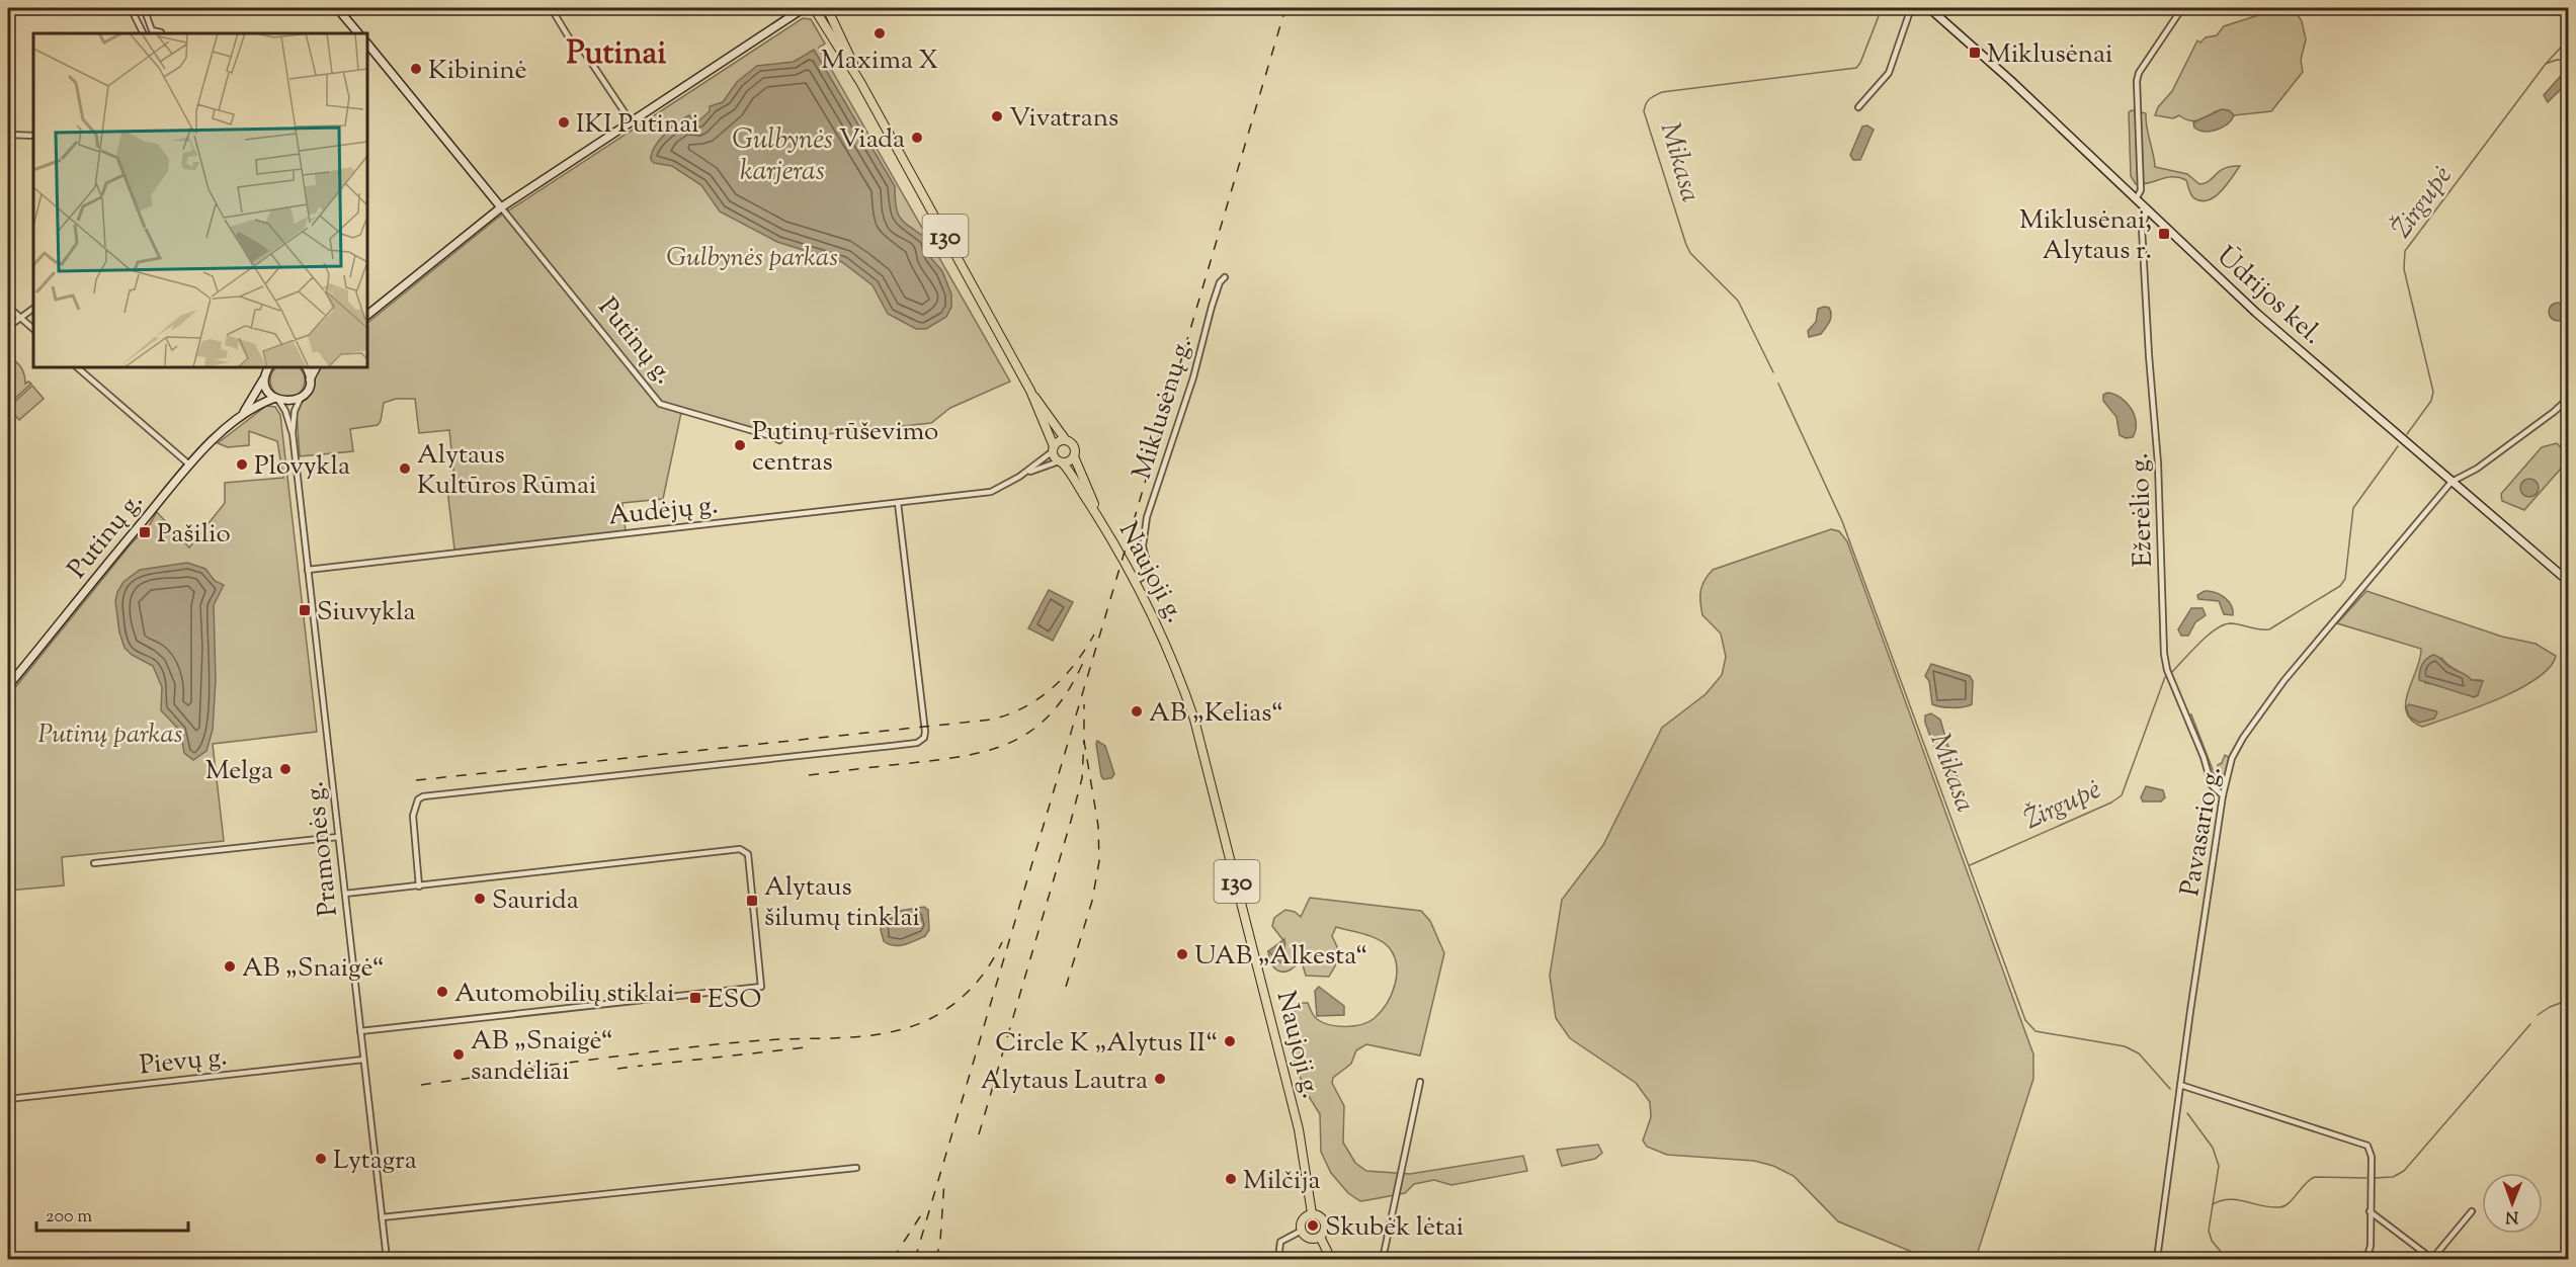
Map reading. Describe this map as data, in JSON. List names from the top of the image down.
{
  "streets": {
    "main road": [
      "130",
      "Ūdrijos kel.",
      "Putinų g.",
      "Naujoji g."
    ],
    "street": [
      "Miklusėnų g.",
      "Audėjų g.",
      "Ežerėlio g.",
      "Pavasario g.",
      "Pramonės g.",
      "Pievų g."
    ]
  },
  "crossings": [
    ["130", "Audėjų g."],
    ["130", "Naujoji g."],
    ["Ūdrijos kel.", "Ežerėlio g."],
    ["Ūdrijos kel.", "Pavasario g."],
    ["Miklusėnų g.", "Naujoji g."],
    ["Audėjų g.", "Naujoji g."],
    ["Audėjų g.", "Pramonės g."],
    ["Ežerėlio g.", "Pavasario g."],
    ["Pramonės g.", "Pievų g."]
  ],
  "districts": ["Putinai"],
  "water": ["Gulbynės karjeras", "Mikasa", "Žirgupė"],
  "parks": ["Gulbynės parkas", "Putinų parkas"],
  "places": {
    "other": [
      "Maxima X",
      "Kibininė",
      "Vivatrans",
      "IKI Putinai",
      "Viada",
      "Putinų rūševimo centras",
      "Plovykla",
      "Alytaus Kultūros Rūmai",
      "AB „Kelias“",
      "Melga",
      "Saurida",
      "UAB „Alkesta“",
      "AB „Snaigė“",
      "Automobilių stiklai",
      "Circle K „Alytus II“",
      "AB „Snaigė“ sandėliai",
      "Alytaus Lautra",
      "Lytagra",
      "Milčija",
      "Skubėk lėtai"
    ],
    "transit": [
      "Miklusėnai",
      "Miklusėnai, Alytaus r.",
      "Pašilio",
      "Siuvykla",
      "Alytaus šilumų tinklai",
      "ESO"
    ]
  },
  "scale_bar": "200 m",
  "north": "bottom"
}
